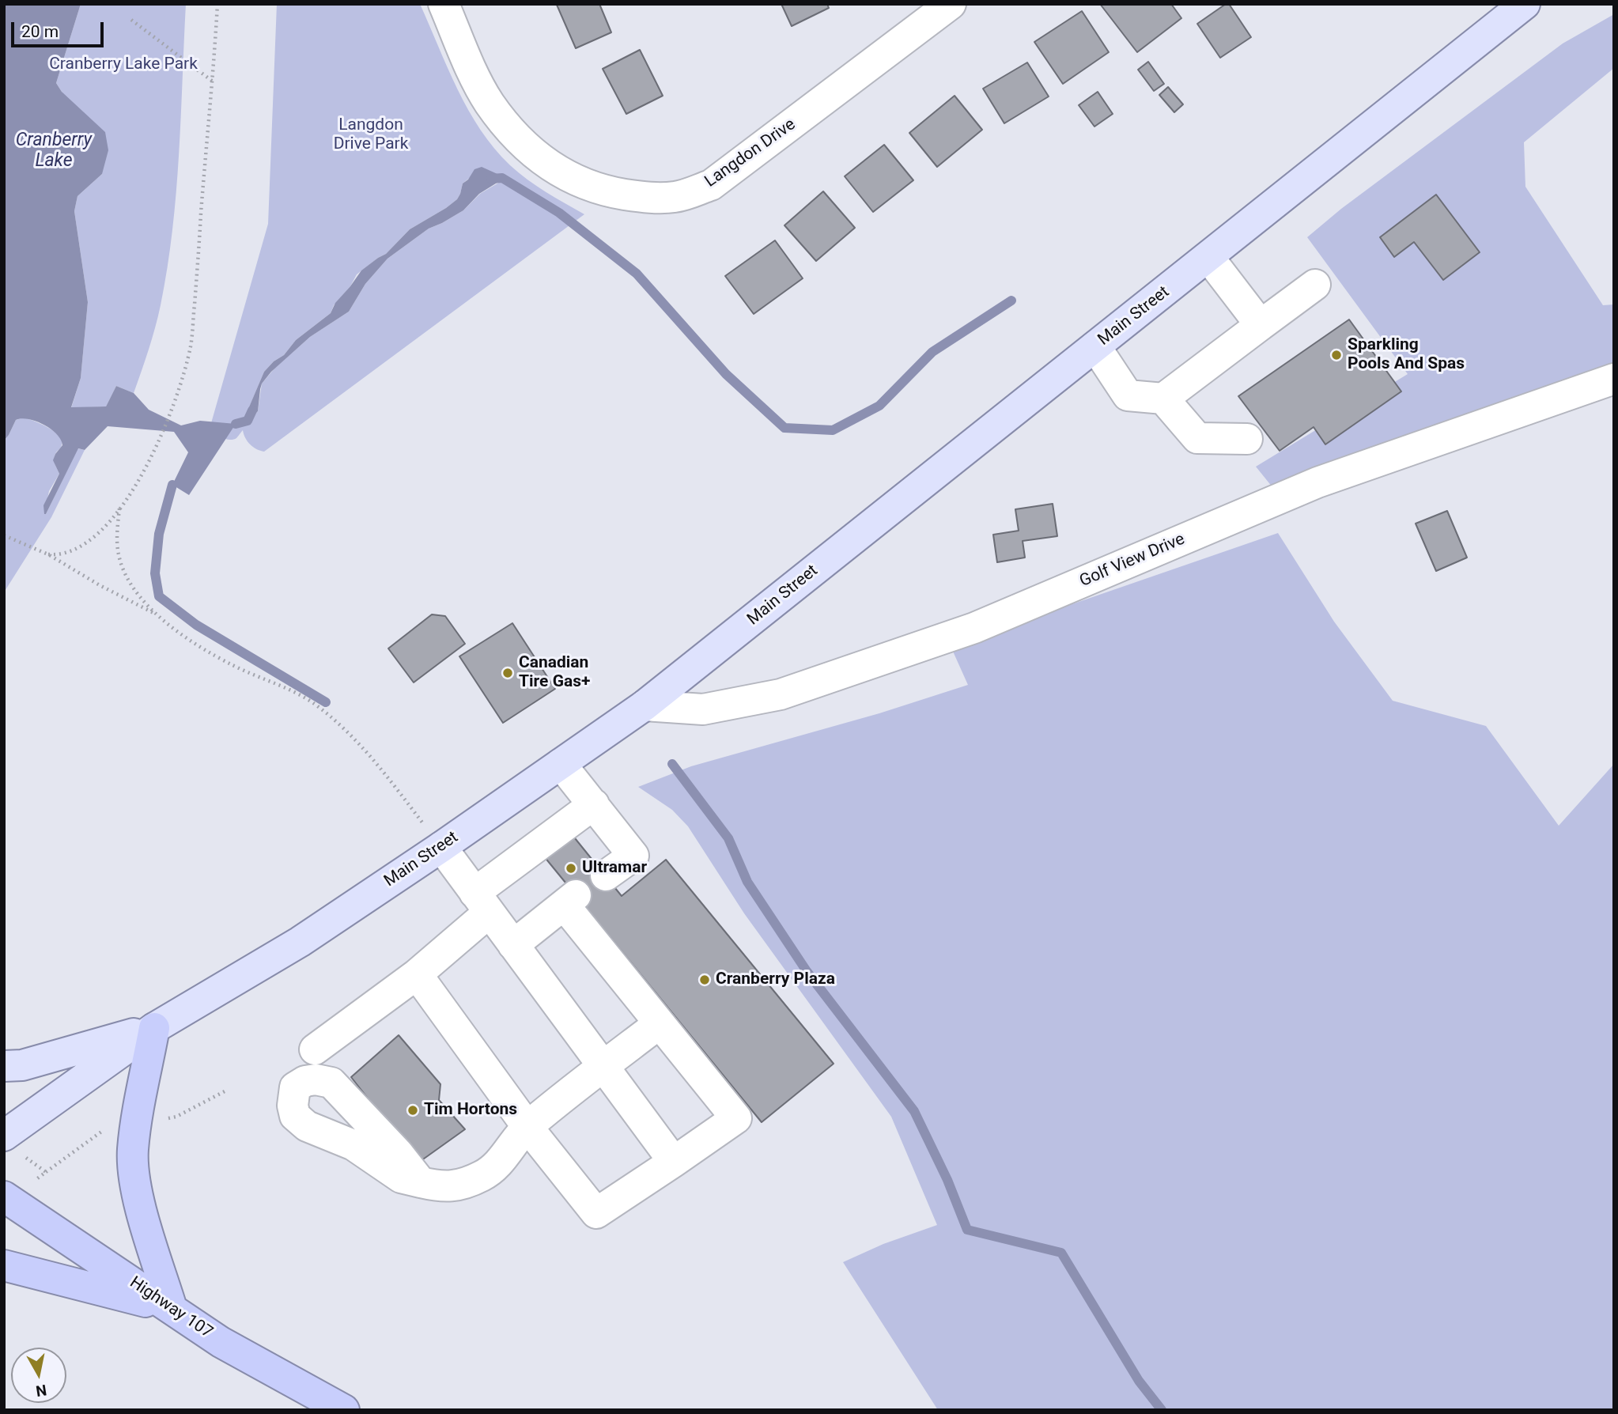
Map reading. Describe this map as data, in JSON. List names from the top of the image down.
{
  "streets": {
    "highway": ["Highway 107"],
    "main road": ["Main Street"],
    "street": ["Langdon Drive", "Golf View Drive"]
  },
  "crossings": [
    ["Main Street", "Golf View Drive"]
  ],
  "water": ["Cranberry Lake"],
  "parks": ["Cranberry Lake Park", "Langdon Drive Park"],
  "places": [
    "Sparkling Pools And Spas",
    "Canadian Tire Gas+",
    "Ultramar",
    "Cranberry Plaza",
    "Tim Hortons"
  ],
  "scale_bar": "20 m",
  "north": "bottom"
}
